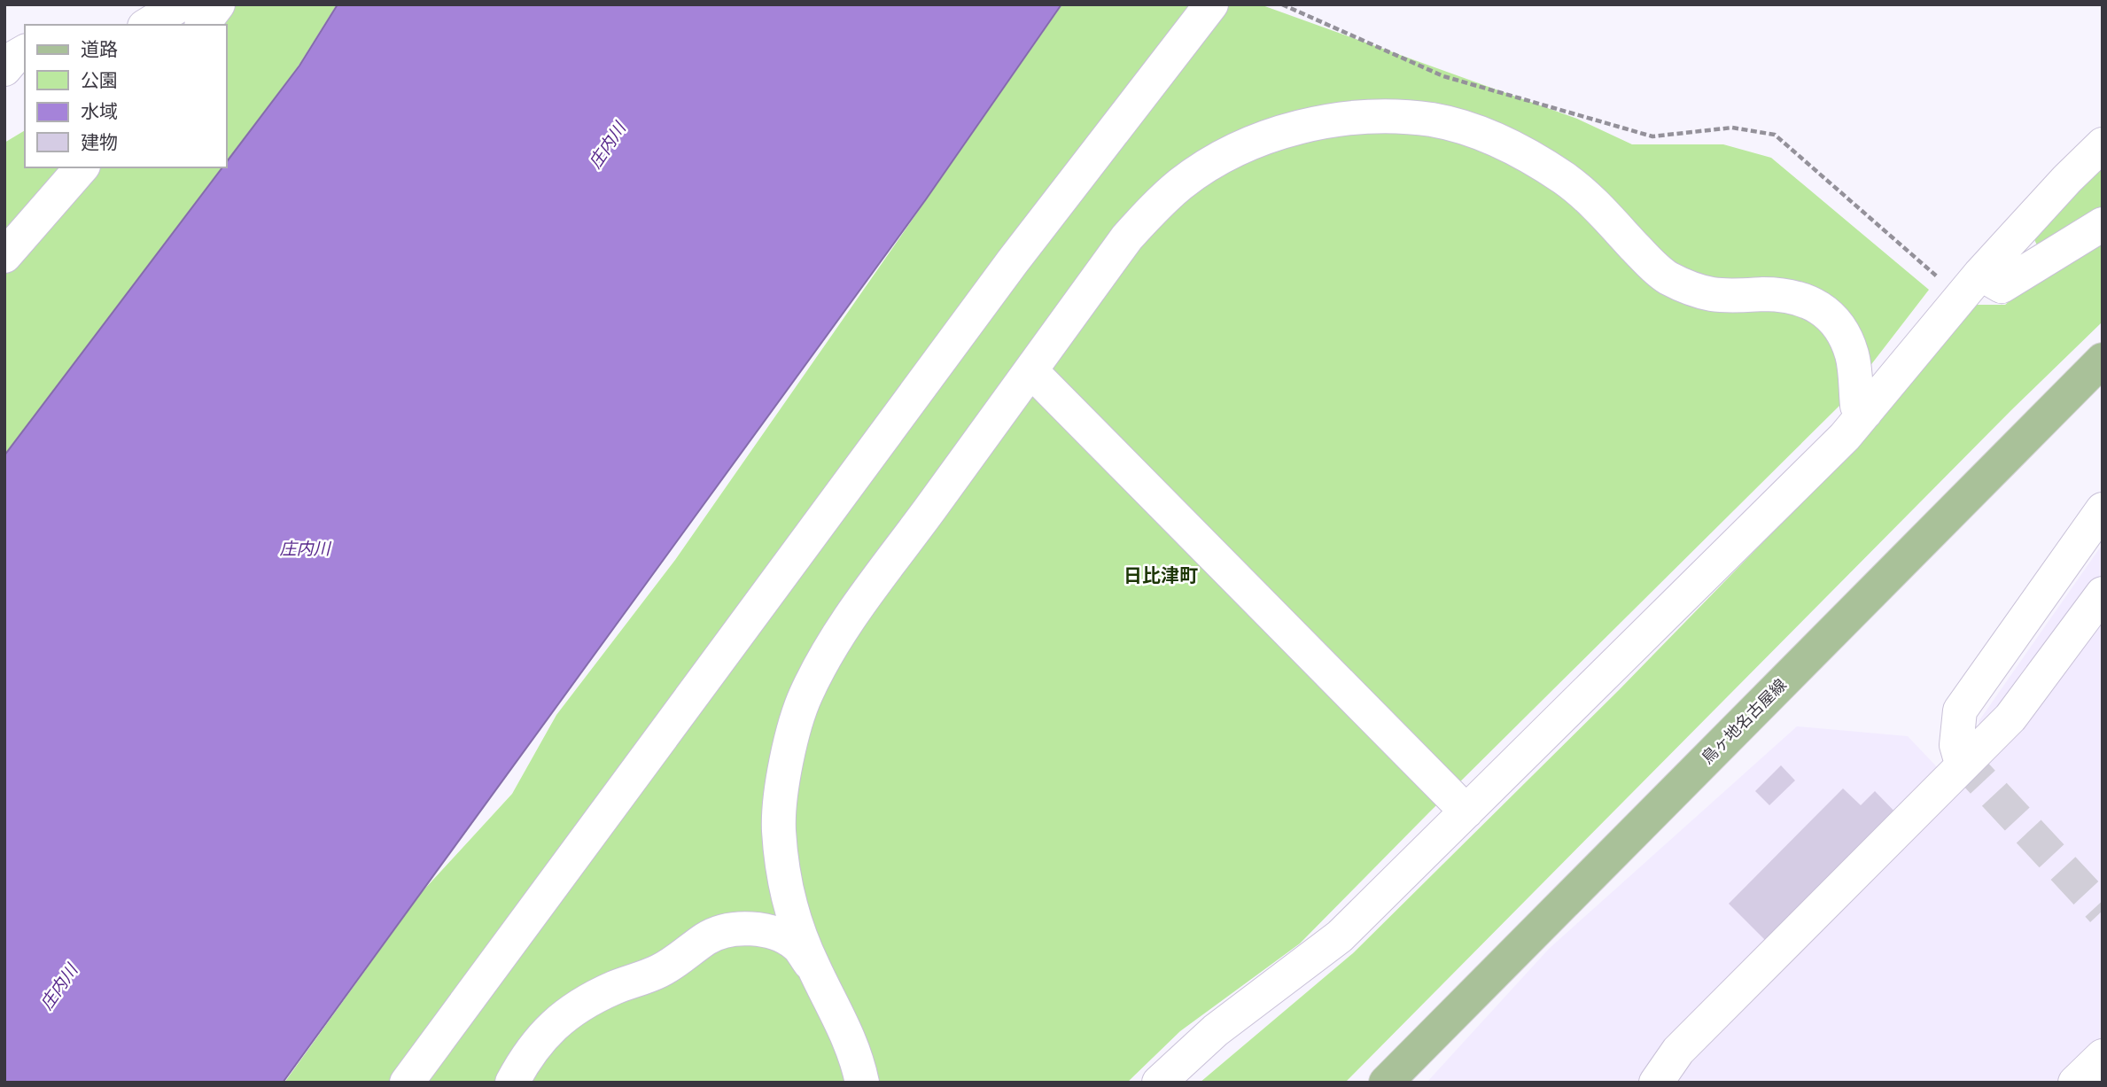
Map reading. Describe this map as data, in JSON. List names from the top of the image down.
{
  "streets": {
    "main road": ["鳥ヶ地名古屋線"]
  },
  "districts": ["日比津町"],
  "water": ["庄内川"],
  "legend": [
    "道路",
    "公園",
    "水域",
    "建物"
  ]
}
